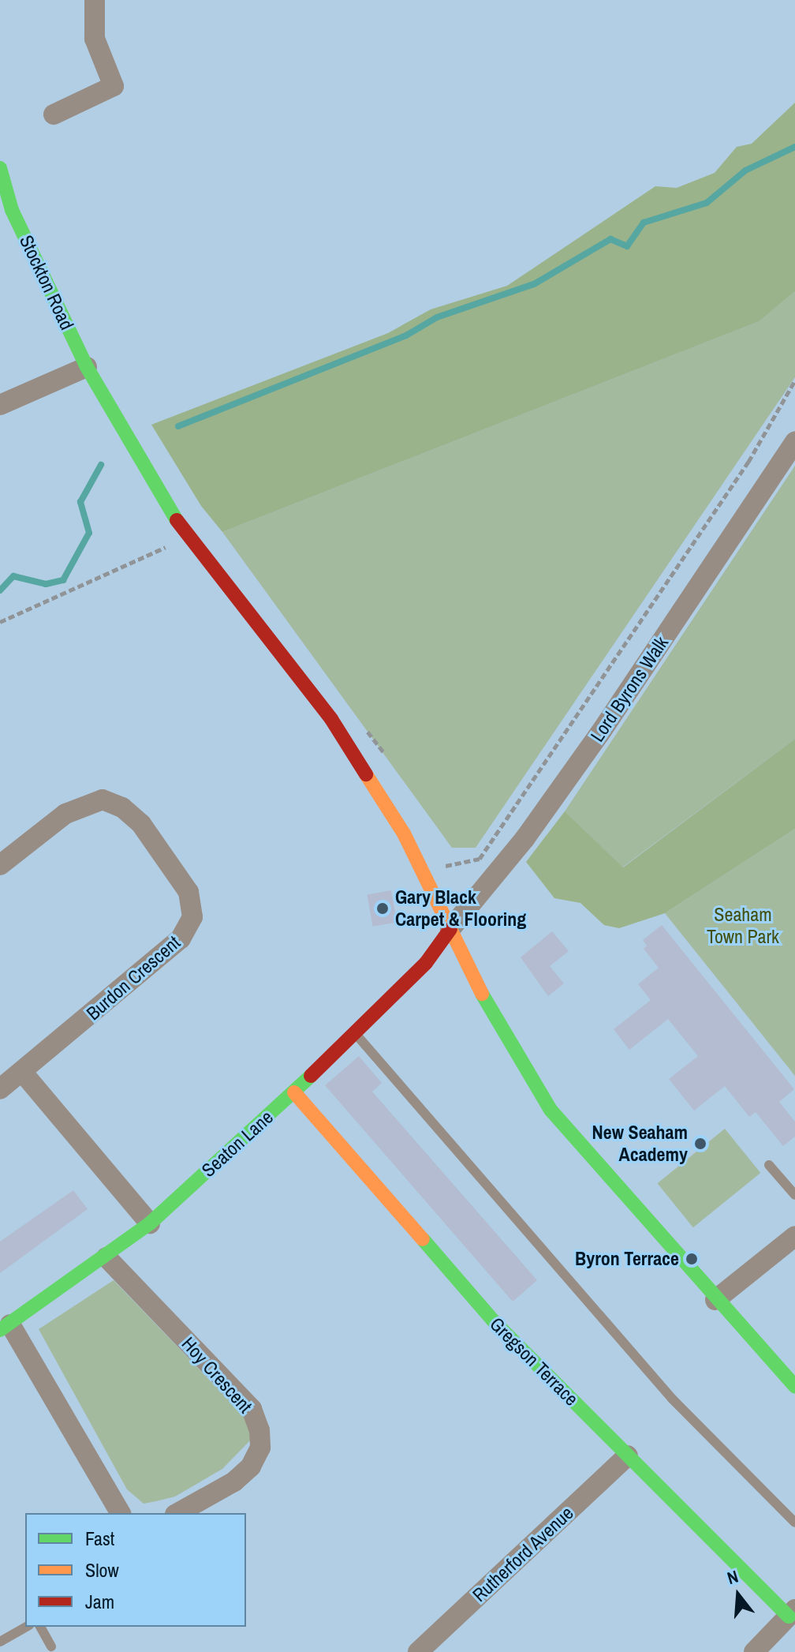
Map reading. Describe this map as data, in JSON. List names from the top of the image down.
{
  "streets": {
    "main road": ["Stockton Road", "Seaton Lane", "Gregson Terrace"],
    "street": [
      "Lord Byrons Walk",
      "Burdon Crescent",
      "Hoy Crescent",
      "Rutherford Avenue"
    ]
  },
  "crossings": [
    ["Stockton Road", "Lord Byrons Walk"],
    ["Stockton Road", "Seaton Lane"],
    ["Lord Byrons Walk", "Seaton Lane"],
    ["Seaton Lane", "Gregson Terrace"],
    ["Seaton Lane", "Hoy Crescent"],
    ["Gregson Terrace", "Rutherford Avenue"]
  ],
  "parks": ["Seaham Town Park"],
  "places": ["Gary Black Carpet & Flooring", "New Seaham Academy", "Byron Terrace"],
  "legend": ["Fast", "Slow", "Jam"],
  "north": "top"
}
